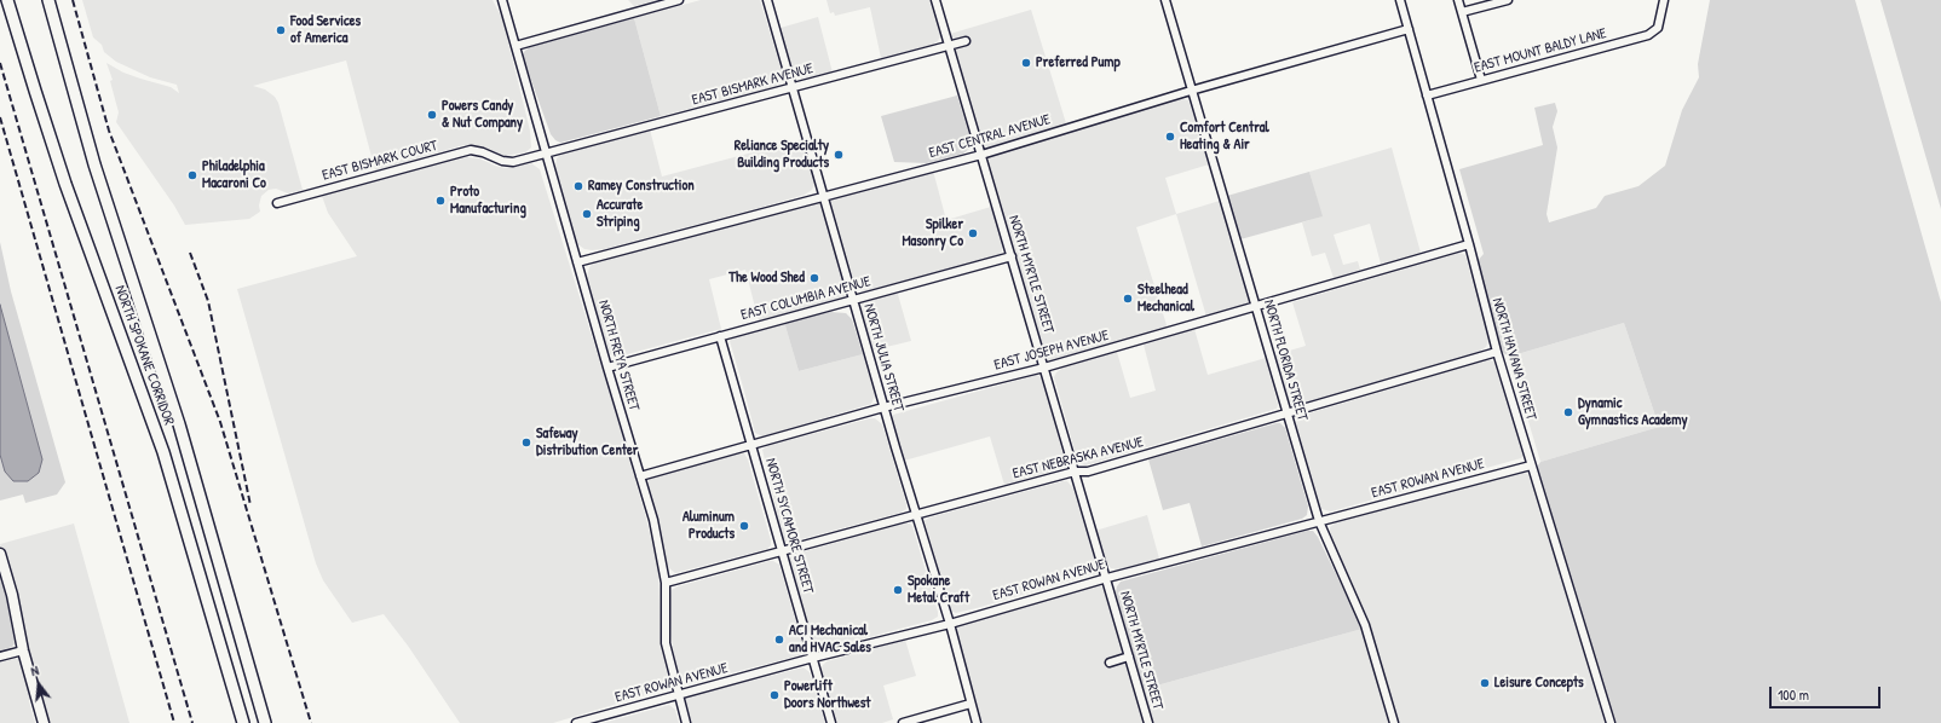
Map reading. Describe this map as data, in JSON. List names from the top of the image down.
{
  "streets": {
    "highway": ["NORTH SPOKANE CORRIDOR"],
    "street": [
      "EAST MOUNT BALDY LANE",
      "EAST BISMARK AVENUE",
      "EAST CENTRAL AVENUE",
      "EAST BISMARK COURT",
      "NORTH MYRTLE STREET",
      "EAST COLUMBIA AVENUE",
      "EAST JOSEPH AVENUE",
      "NORTH FREYA STREET",
      "NORTH JULIA STREET",
      "NORTH HAVANA STREET",
      "NORTH FLORIDA STREET",
      "EAST NEBRASKA AVENUE",
      "EAST ROWAN AVENUE",
      "NORTH SYCAMORE STREET"
    ]
  },
  "crossings": [
    ["EAST MOUNT BALDY LANE", "NORTH HAVANA STREET"],
    ["EAST BISMARK AVENUE", "EAST BISMARK COURT"],
    ["EAST BISMARK AVENUE", "NORTH MYRTLE STREET"],
    ["EAST BISMARK AVENUE", "NORTH FREYA STREET"],
    ["EAST BISMARK AVENUE", "NORTH JULIA STREET"],
    ["EAST CENTRAL AVENUE", "NORTH MYRTLE STREET"],
    ["EAST CENTRAL AVENUE", "NORTH FREYA STREET"],
    ["EAST CENTRAL AVENUE", "NORTH JULIA STREET"],
    ["EAST CENTRAL AVENUE", "NORTH HAVANA STREET"],
    ["EAST CENTRAL AVENUE", "NORTH FLORIDA STREET"],
    ["EAST BISMARK COURT", "NORTH FREYA STREET"],
    ["NORTH MYRTLE STREET", "EAST COLUMBIA AVENUE"],
    ["NORTH MYRTLE STREET", "EAST JOSEPH AVENUE"],
    ["NORTH MYRTLE STREET", "EAST NEBRASKA AVENUE"],
    ["NORTH MYRTLE STREET", "EAST ROWAN AVENUE"],
    ["EAST COLUMBIA AVENUE", "NORTH FREYA STREET"],
    ["EAST COLUMBIA AVENUE", "NORTH JULIA STREET"],
    ["EAST COLUMBIA AVENUE", "NORTH SYCAMORE STREET"],
    ["EAST JOSEPH AVENUE", "NORTH FREYA STREET"],
    ["EAST JOSEPH AVENUE", "NORTH JULIA STREET"],
    ["EAST JOSEPH AVENUE", "NORTH HAVANA STREET"],
    ["EAST JOSEPH AVENUE", "NORTH FLORIDA STREET"],
    ["EAST JOSEPH AVENUE", "NORTH SYCAMORE STREET"],
    ["NORTH FREYA STREET", "EAST NEBRASKA AVENUE"],
    ["NORTH FREYA STREET", "EAST ROWAN AVENUE"],
    ["NORTH JULIA STREET", "EAST NEBRASKA AVENUE"],
    ["NORTH JULIA STREET", "EAST ROWAN AVENUE"],
    ["NORTH HAVANA STREET", "EAST NEBRASKA AVENUE"],
    ["NORTH HAVANA STREET", "EAST ROWAN AVENUE"],
    ["NORTH FLORIDA STREET", "EAST NEBRASKA AVENUE"],
    ["NORTH FLORIDA STREET", "EAST ROWAN AVENUE"],
    ["EAST NEBRASKA AVENUE", "NORTH SYCAMORE STREET"],
    ["EAST ROWAN AVENUE", "NORTH SYCAMORE STREET"]
  ],
  "places": [
    "Food Services of America",
    "Preferred Pump",
    "Powers Candy & Nut Company",
    "Comfort Central Heating & Air",
    "Reliance Specialty Building Products",
    "Philadelphia Macaroni Co",
    "Ramey Construction",
    "Proto Manufacturing",
    "Accurate Striping",
    "Spilker Masonry Co",
    "The Wood Shed",
    "Steelhead Mechanical",
    "Dynamic Gymnastics Academy",
    "Safeway Distribution Center",
    "Aluminum Products",
    "Spokane Metal Craft",
    "ACI Mechanical and HVAC Sales",
    "Leisure Concepts",
    "Powerlift Doors Northwest"
  ],
  "scale_bar": "100 m",
  "north": "top"
}
